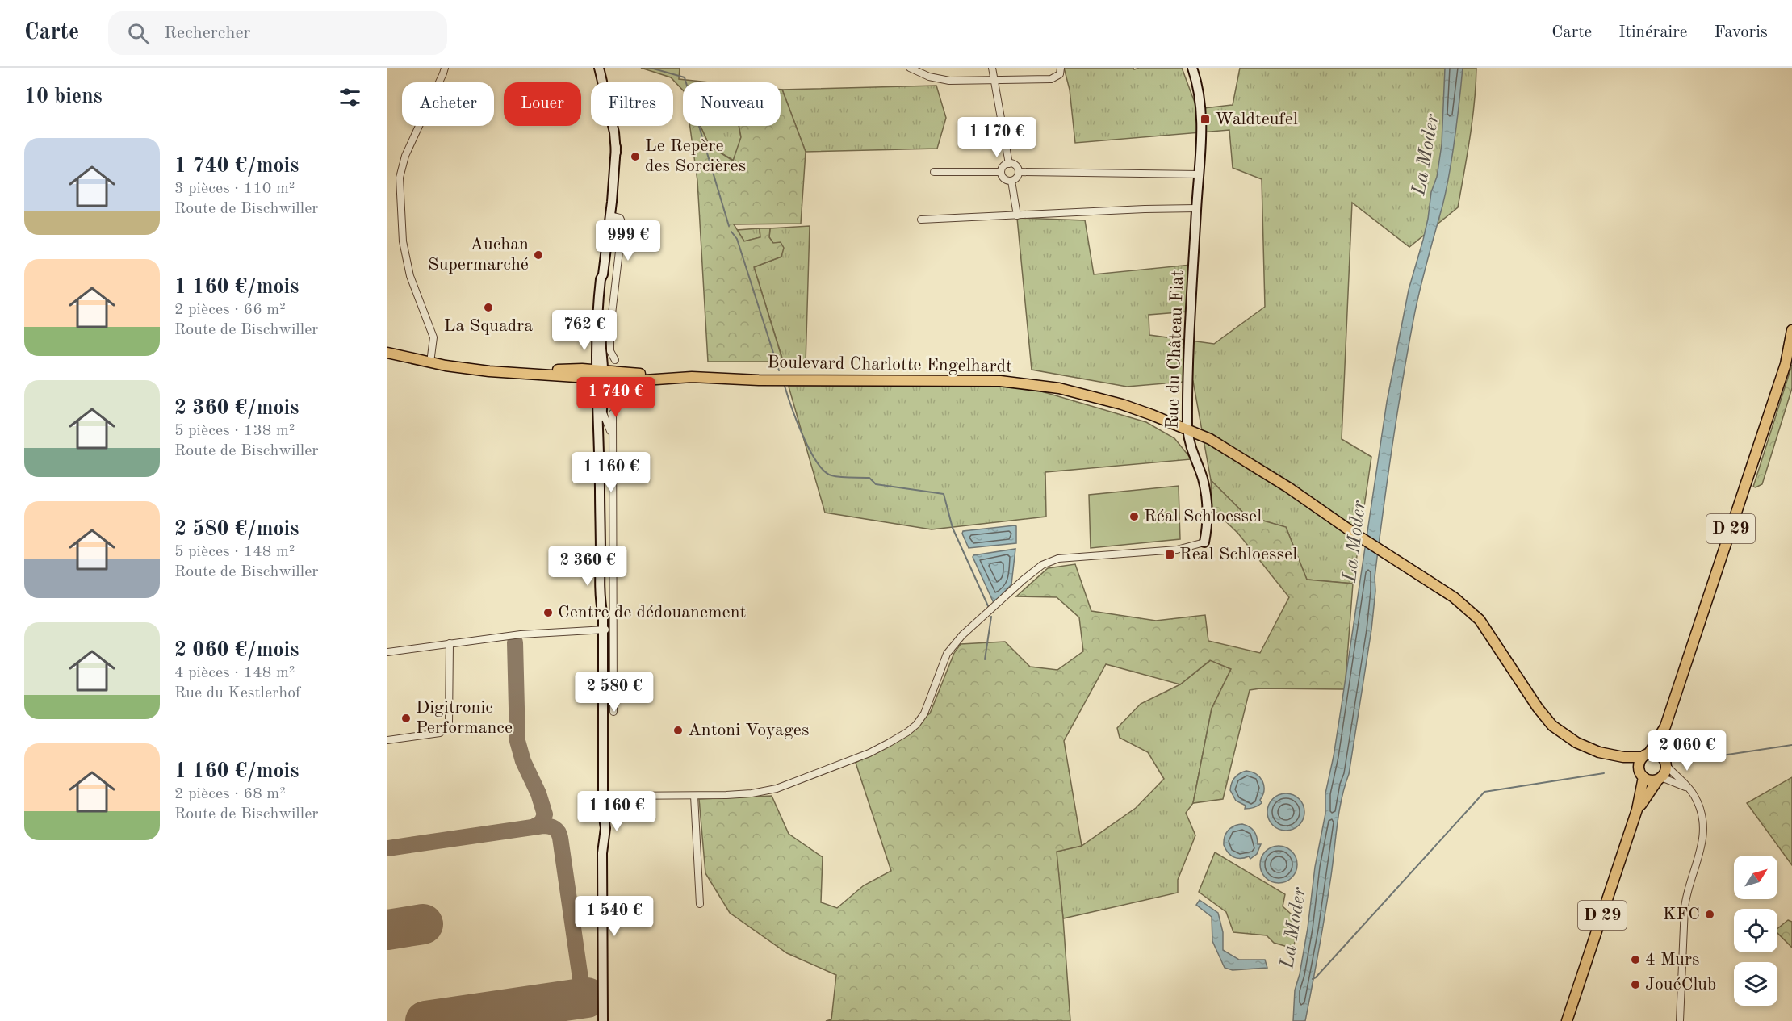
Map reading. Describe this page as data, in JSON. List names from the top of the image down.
{
  "streets": {
    "main road": ["Boulevard Charlotte Engelhardt", "D 29"],
    "street": ["Rue du Château Fiat"]
  },
  "crossings": [
    ["Rue du Château Fiat", "Boulevard Charlotte Engelhardt"],
    ["Boulevard Charlotte Engelhardt", "D 29"]
  ],
  "water": ["La Moder"],
  "places": {
    "transit": ["Waldteufel", "Real Schloessel"],
    "other": [
      "Le Repère des Sorcières",
      "Auchan Supermarché",
      "La Squadra",
      "Réal Schloessel",
      "Centre de dédouanement",
      "Digitronic Performance",
      "Antoni Voyages",
      "KFC",
      "4 Murs",
      "JouéClub"
    ]
  },
  "north": "top right",
  "page": {
    "header": "Carte",
    "search": "Rechercher",
    "nav": ["Carte", "Itinéraire", "Favoris"],
    "heading": "10 biens",
    "chip": [
      "Acheter",
      "Louer",
      "Filtres",
      "Nouveau"
    ],
    "price": [
      "1 170 €",
      "999 €",
      "762 €",
      "1 740 €",
      "1 160 €",
      "2 360 €",
      "2 580 €",
      "2 060 €",
      "1 160 €",
      "1 540 €"
    ],
    "list": [
      {
        "name": "1 740 €/mois",
        "note": "3 pièces · 110 m² · Route de Bischwiller"
      },
      {
        "name": "1 160 €/mois",
        "note": "2 pièces · 66 m² · Route de Bischwiller"
      },
      {
        "name": "2 360 €/mois",
        "note": "5 pièces · 138 m² · Route de Bischwiller"
      },
      {
        "name": "2 580 €/mois",
        "note": "5 pièces · 148 m² · Route de Bischwiller"
      },
      {
        "name": "2 060 €/mois",
        "note": "4 pièces · 148 m² · Rue du Kestlerhof"
      },
      {
        "name": "1 160 €/mois",
        "note": "2 pièces · 68 m² · Route de Bischwiller"
      }
    ]
  }
}
